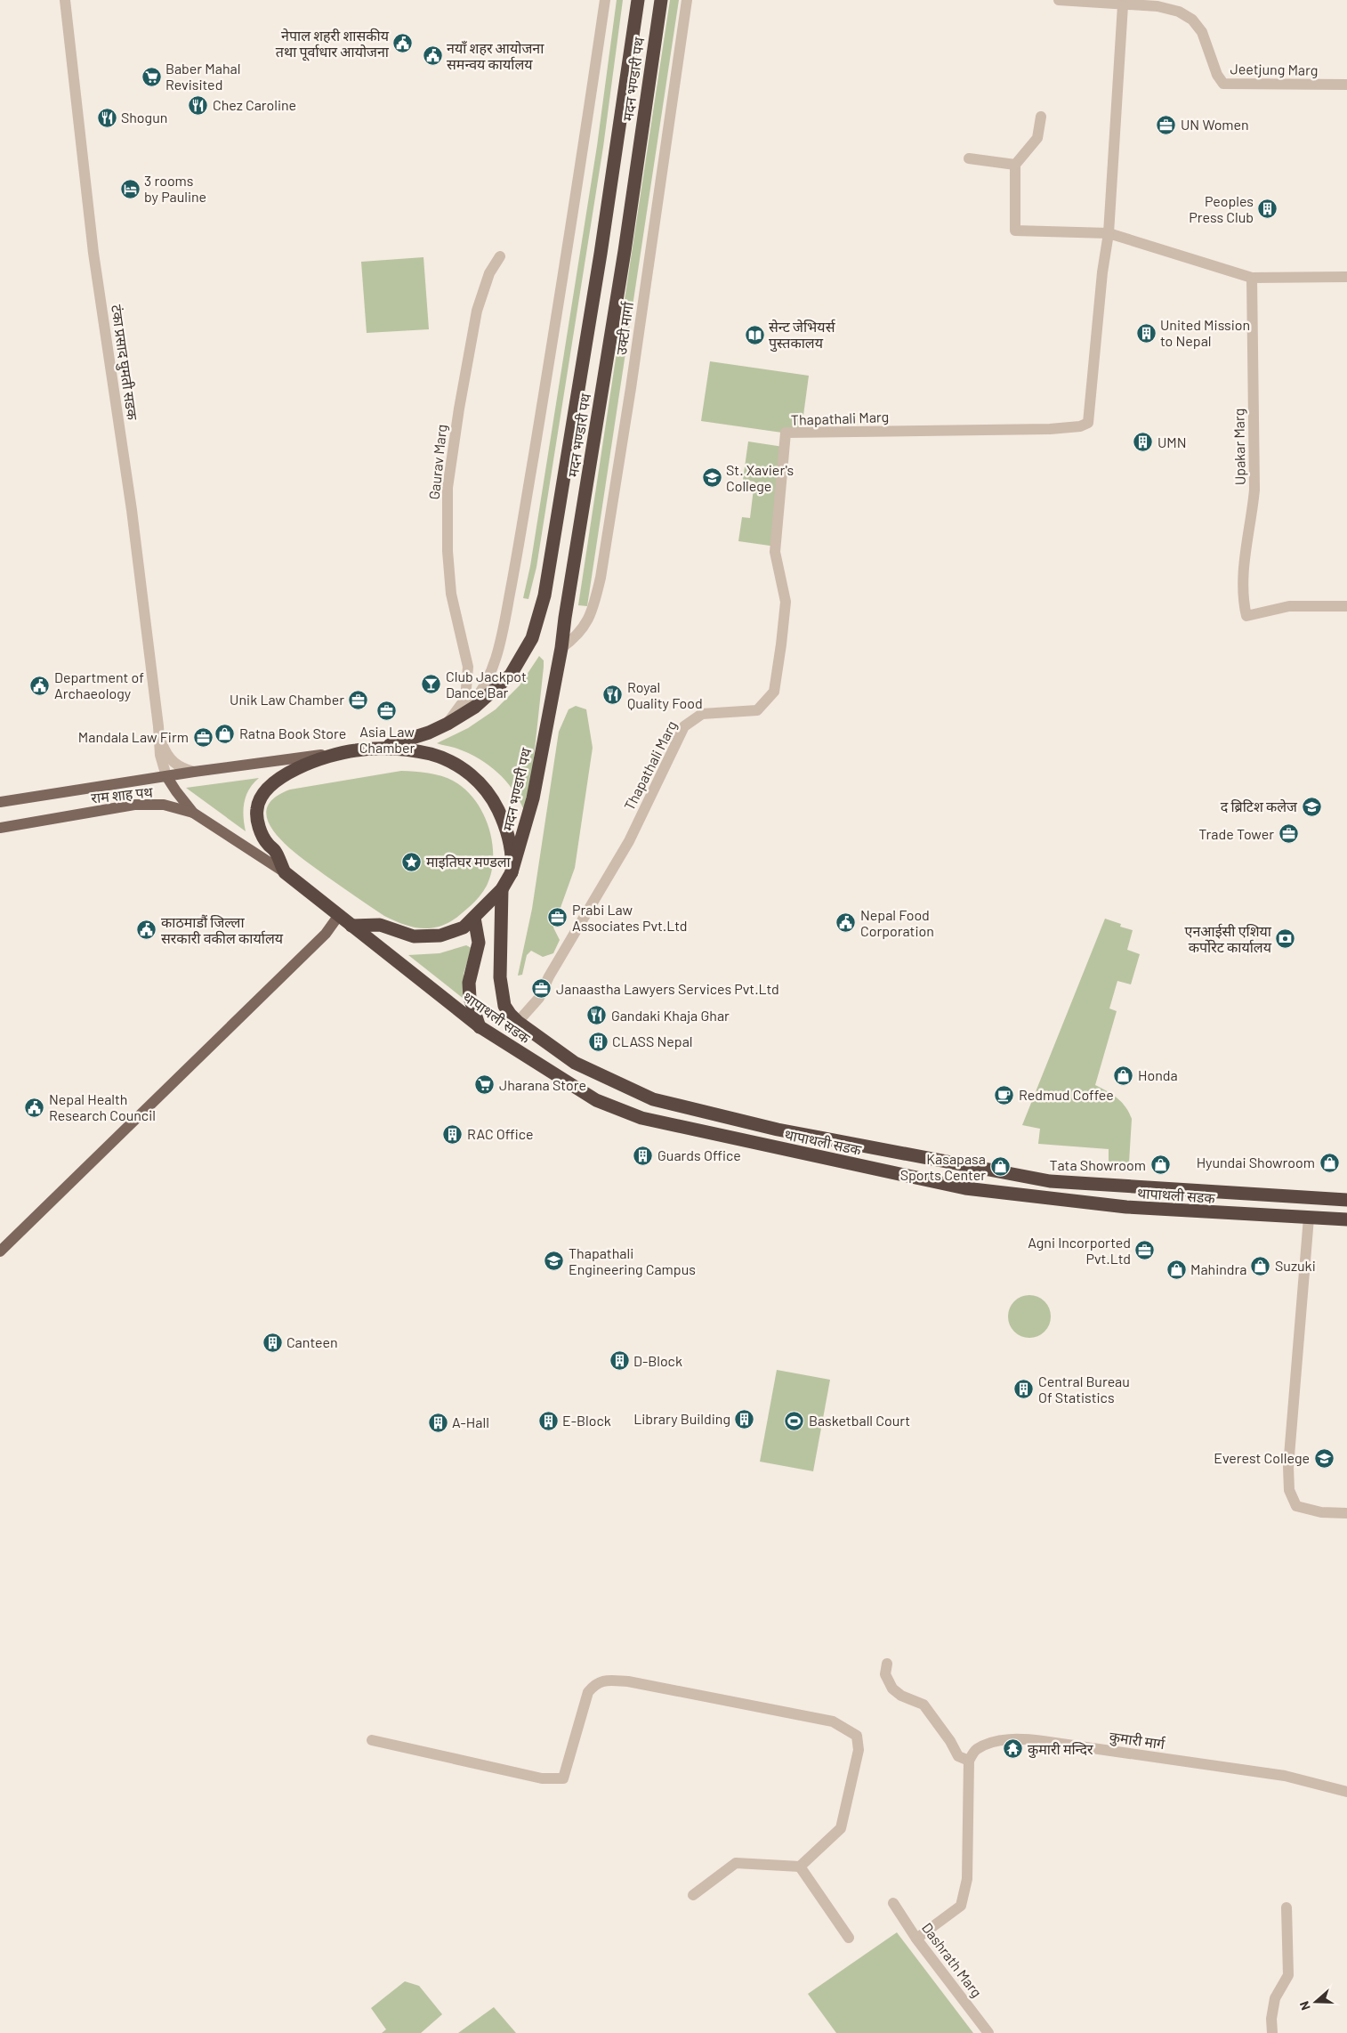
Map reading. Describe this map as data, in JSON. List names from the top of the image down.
{
  "streets": {
    "highway": ["मदन भण्डारी पथ", "थापाथली सडक"],
    "main road": ["राम शाह पथ"],
    "street": [
      "Jeetjung Marg",
      "उक्टी मार्गा",
      "टंका प्रसाद घुमती सडक",
      "Thapathali Marg",
      "Upakar Marg",
      "Gaurav Marg",
      "कुमारी मार्ग",
      "Dashrath Marg"
    ]
  },
  "crossings": [
    ["मदन भण्डारी पथ", "उक्टी मार्गा"],
    ["मदन भण्डारी पथ", "Gaurav Marg"],
    ["मदन भण्डारी पथ", "थापाथली सडक"],
    ["Thapathali Marg", "थापाथली सडक"]
  ],
  "places": {
    "public building": [
      "नेपाल शहरी शासकीय तथा पूर्वाधार आयोजना",
      "नयाँ शहर आयोजना समन्वय कार्यालय",
      "Department of Archaeology",
      "Nepal Food Corporation",
      "काठमाडौं जिल्ला सरकारी वकील कार्यालय",
      "Nepal Health Research Council"
    ],
    "supermarket": ["Baber Mahal Revisited", "Jharana Store"],
    "restaurant": [
      "Chez Caroline",
      "Shogun",
      "Royal Quality Food",
      "Gandaki Khaja Ghar"
    ],
    "office": [
      "UN Women",
      "Unik Law Chamber",
      "Asia Law Chamber",
      "Mandala Law Firm",
      "Trade Tower",
      "Prabi Law Associates Pvt.Ltd",
      "Janaastha Lawyers Services Pvt.Ltd",
      "Agni Incorported Pvt.Ltd"
    ],
    "hotel": ["3 rooms by Pauline"],
    "building": [
      "Peoples Press Club",
      "United Mission to Nepal",
      "UMN",
      "CLASS Nepal",
      "RAC Office",
      "Guards Office",
      "Canteen",
      "D-Block",
      "Central Bureau Of Statistics",
      "Library Building",
      "E-Block",
      "A-Hall"
    ],
    "library": ["सेन्ट जेभियर्स पुस्तकालय"],
    "school or university": [
      "St. Xavier's College",
      "द ब्रिटिश कलेज",
      "Thapathali Engineering Campus",
      "Everest College"
    ],
    "bar": ["Club Jackpot Dance Bar"],
    "shop": [
      "Ratna Book Store",
      "Honda",
      "Hyundai Showroom",
      "Tata Showroom",
      "Kasapasa Sports Center",
      "Suzuki",
      "Mahindra"
    ],
    "place": ["माइतिघर मण्डला"],
    "bank": ["एनआईसी एशिया कर्पोरेट कार्यालय"],
    "cafe": ["Redmud Coffee"],
    "sports": ["Basketball Court"],
    "temple": ["कुमारी मन्दिर"]
  },
  "north": "left"
}
